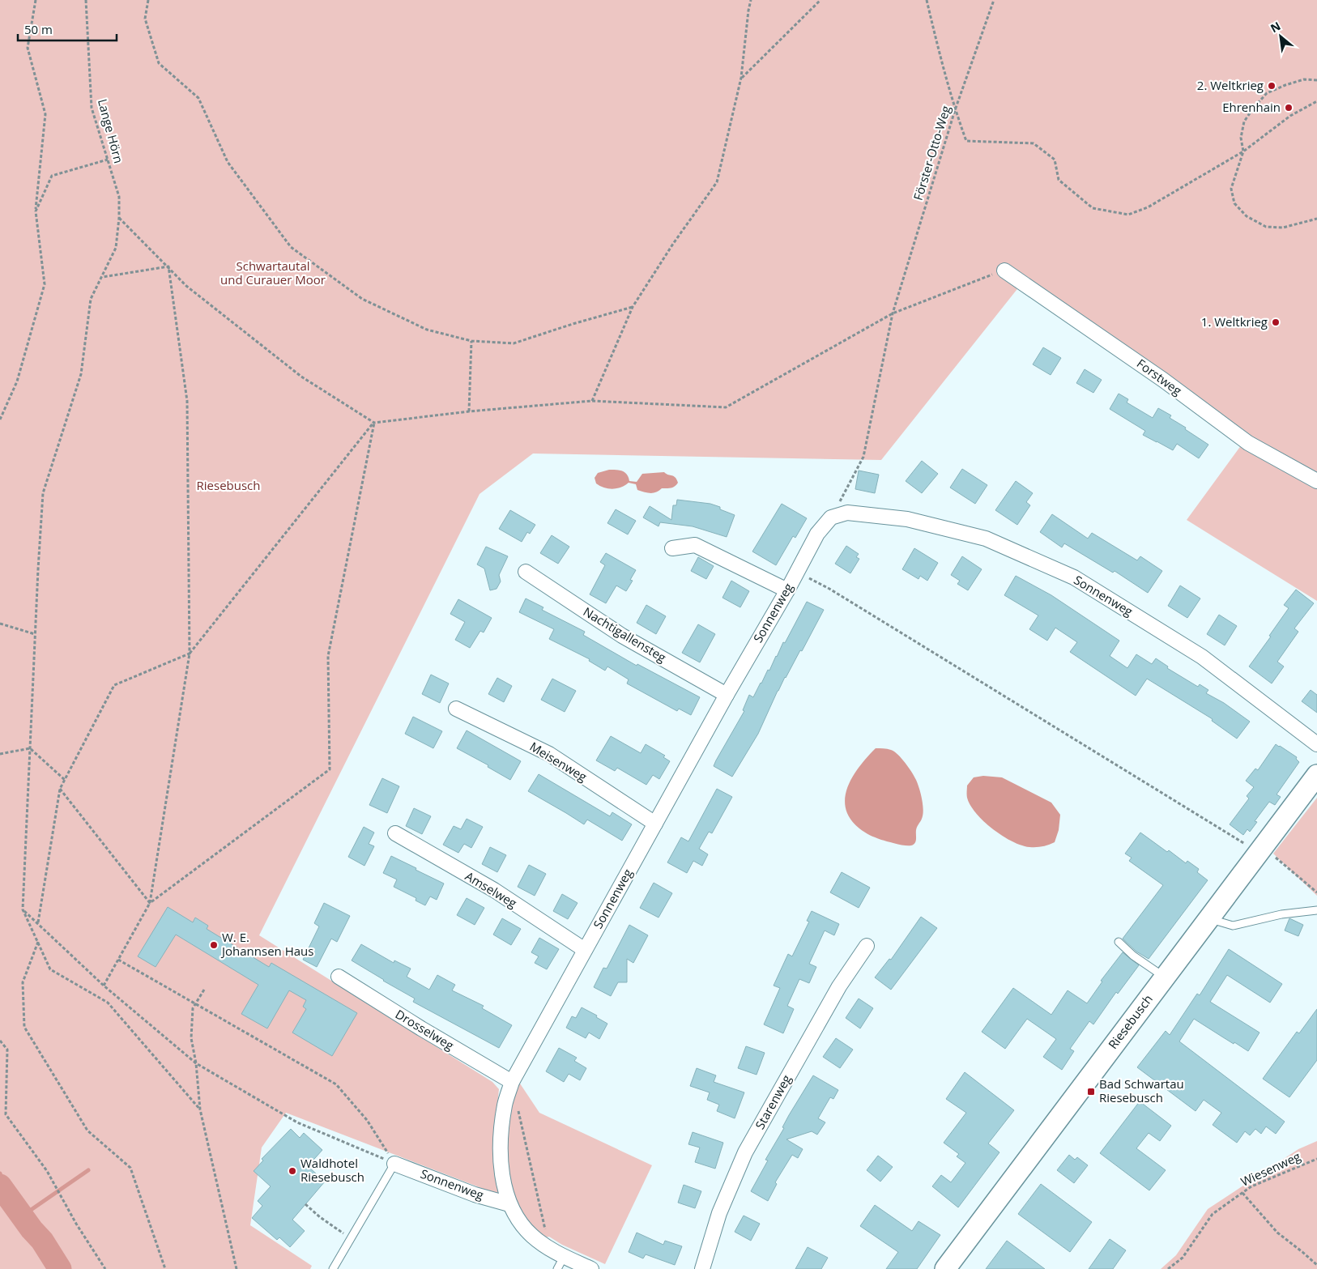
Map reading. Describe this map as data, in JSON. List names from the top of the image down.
{
  "streets": {
    "main road": ["Riesebusch"],
    "street": [
      "Forstweg",
      "Sonnenweg",
      "Nachtigallensteg",
      "Meisenweg",
      "Amselweg",
      "Drosselweg",
      "Starenweg"
    ],
    "path": ["Lange Hörn", "Förster-Otto-Weg", "Wiesenweg"]
  },
  "crossings": [
    ["Förster-Otto-Weg", "Sonnenweg"],
    ["Sonnenweg", "Nachtigallensteg"],
    ["Sonnenweg", "Meisenweg"],
    ["Sonnenweg", "Amselweg"],
    ["Sonnenweg", "Drosselweg"]
  ],
  "parks": ["Schwartautal und Curauer Moor", "Riesebusch"],
  "places": {
    "other": [
      "2. Weltkrieg",
      "Ehrenhain",
      "1. Weltkrieg",
      "W. E. Johannsen Haus",
      "Waldhotel Riesebusch"
    ],
    "transit": ["Bad Schwartau Riesebusch"]
  },
  "scale_bar": "50 m",
  "north": "top left"
}
